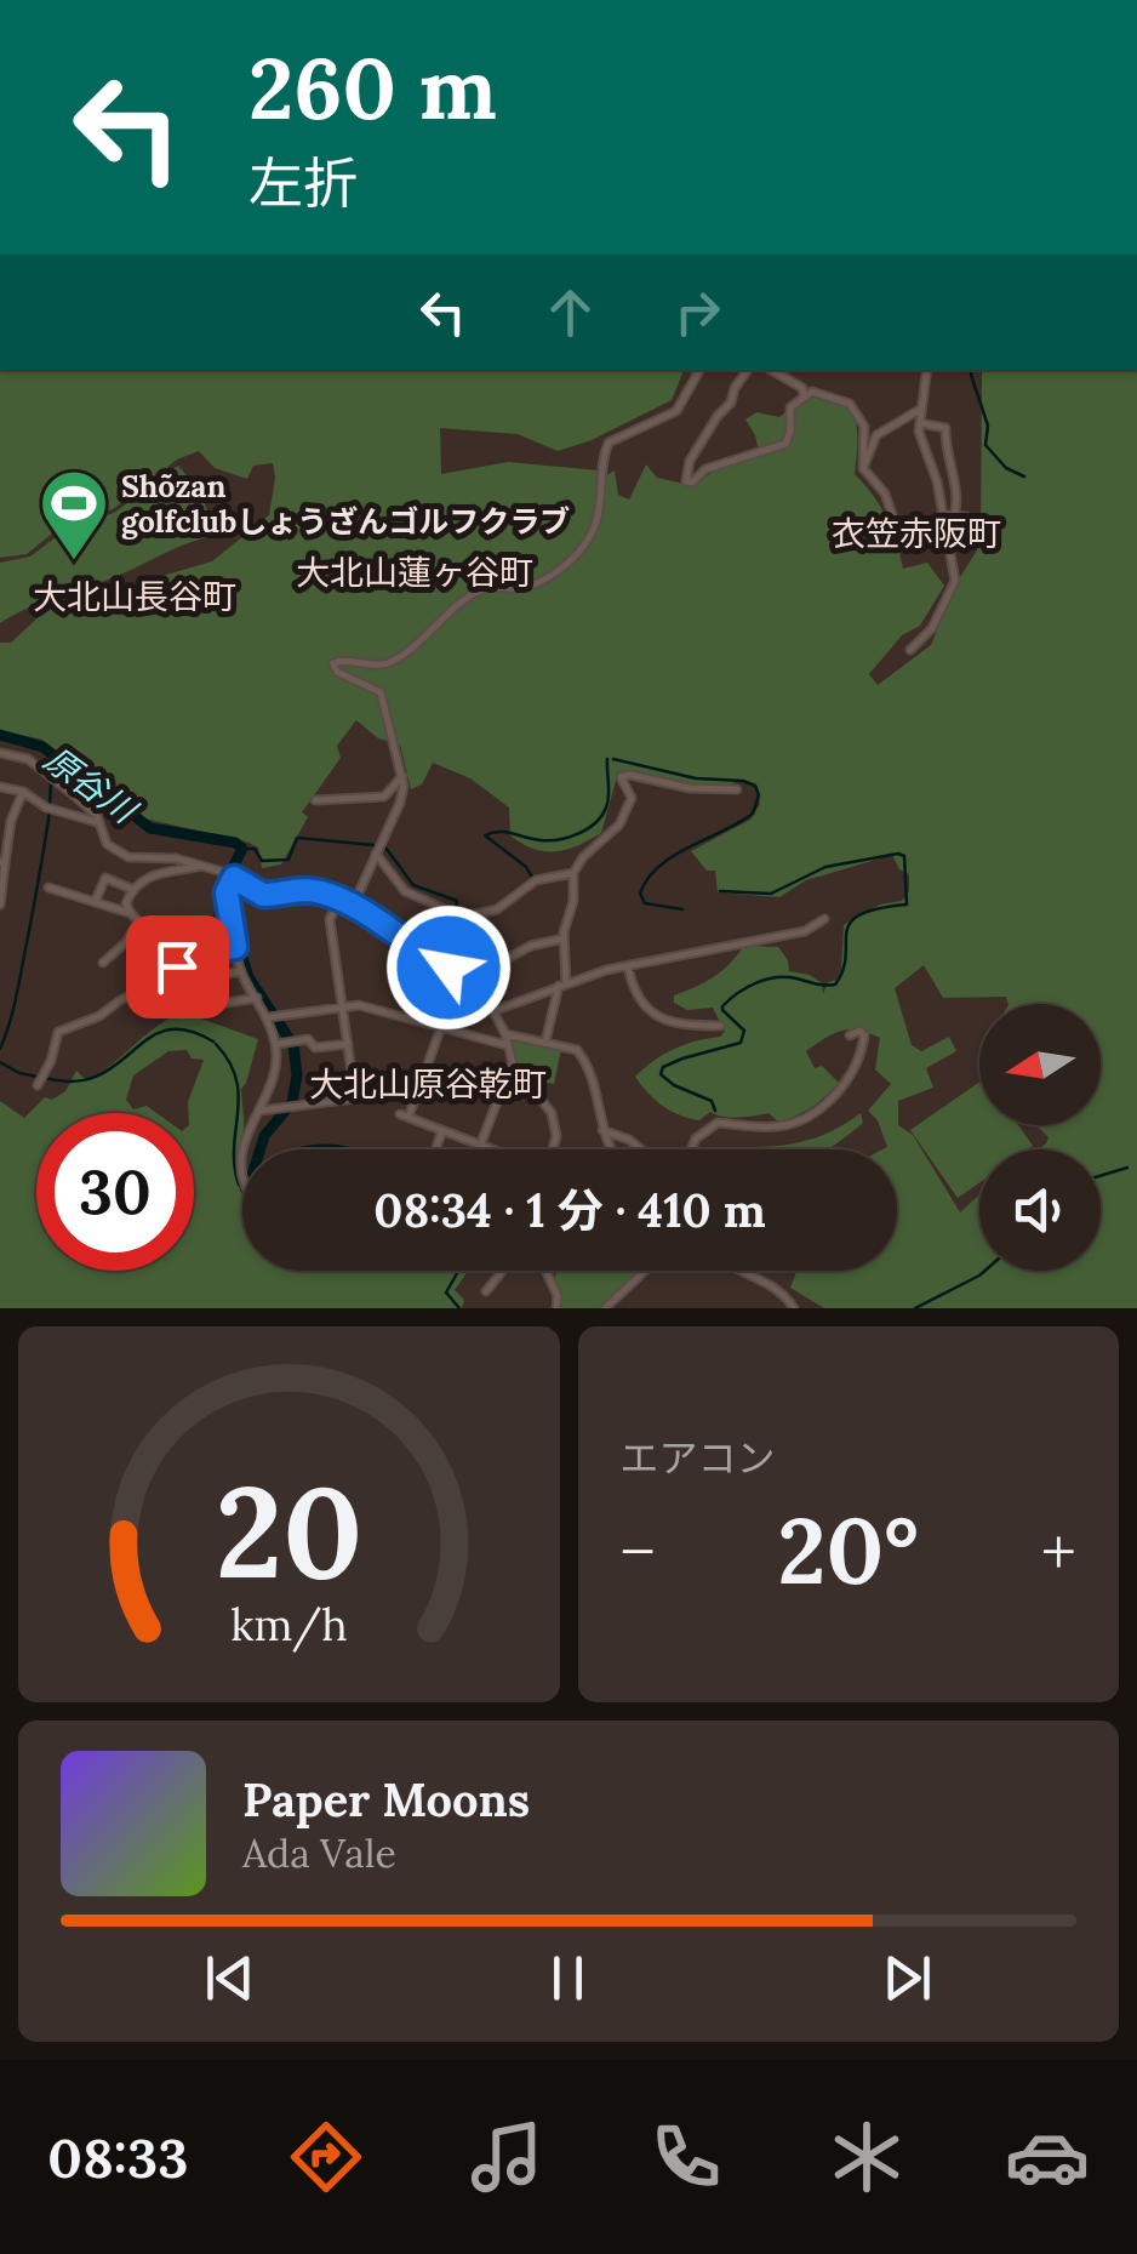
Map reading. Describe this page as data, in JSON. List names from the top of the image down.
{
  "districts": [
    "衣笠赤阪町",
    "大北山蓮ヶ谷町",
    "大北山長谷町",
    "大北山原谷乾町"
  ],
  "water": ["原谷川"],
  "places": {
    "sports": ["Shõzan golfclubしょうざんゴルフクラブ"]
  },
  "north": "left",
  "page": {
    "turn": ["260 m", "左折"],
    "limit": "30",
    "trip": "08:34 · 1 分 · 410 m",
    "tile": "エアコン",
    "heat": ["−", "20°", "+"],
    "song": ["Paper Moons", "Ada Vale"],
    "tabs": "08:33",
    "gauge": ["20", "km/h"]
  }
}
